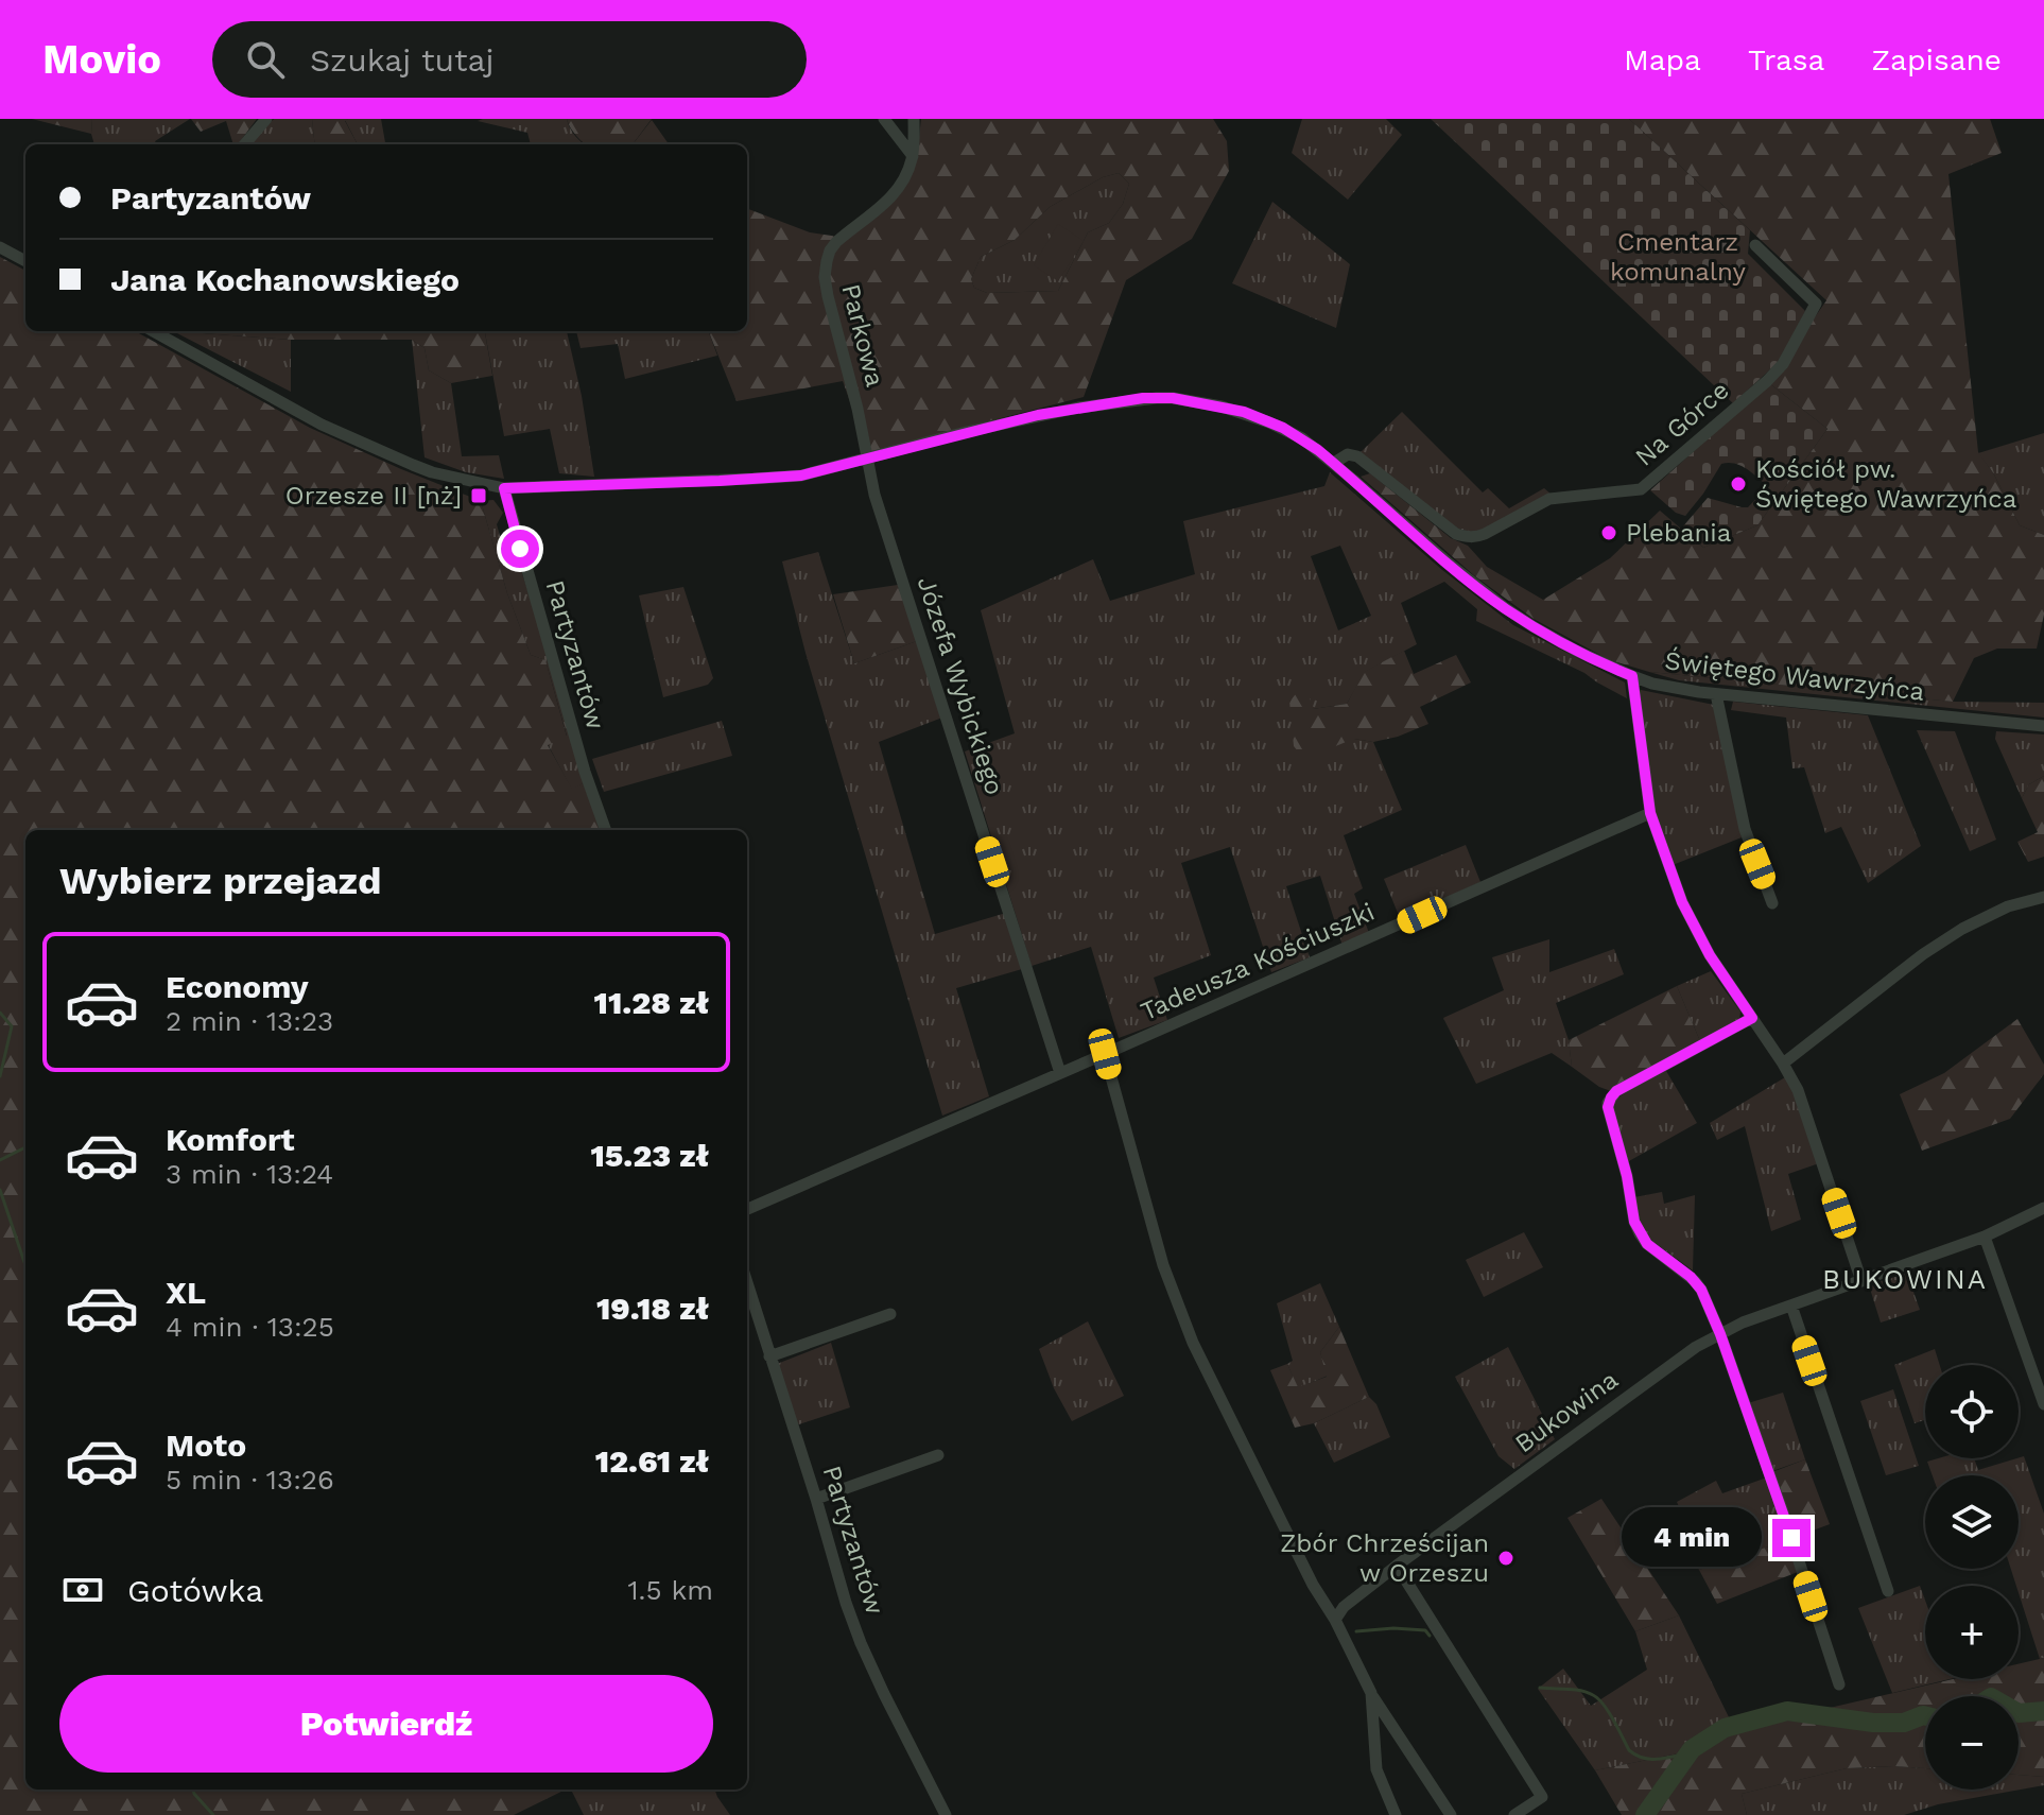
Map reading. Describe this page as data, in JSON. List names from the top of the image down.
{
  "streets": {
    "street": [
      "Parkowa",
      "Na Górce",
      "Partyzantów",
      "Świętego Wawrzyńca",
      "Józefa Wybickiego",
      "Tadeusza Kościuszki",
      "Bukowina"
    ]
  },
  "crossings": [
    ["Parkowa", "Świętego Wawrzyńca"],
    ["Parkowa", "Józefa Wybickiego"],
    ["Na Górce", "Świętego Wawrzyńca"],
    ["Partyzantów", "Świętego Wawrzyńca"],
    ["Świętego Wawrzyńca", "Józefa Wybickiego"],
    ["Józefa Wybickiego", "Tadeusza Kościuszki"]
  ],
  "districts": ["BUKOWINA"],
  "parks": ["Cmentarz komunalny"],
  "places": {
    "other": ["Kościół pw. Świętego Wawrzyńca", "Plebania", "Zbór Chrześcijan w Orzeszu"],
    "transit": ["Orzesze II [nż]"]
  },
  "page": {
    "header": "Movio",
    "search": "Szukaj tutaj",
    "nav": ["Mapa", "Trasa", "Zapisane"],
    "banner": ["Partyzantów", "Jana Kochanowskiego"],
    "heading": "Wybierz przejazd",
    "list": [
      {
        "name": "Economy",
        "note": "2 min · 13:23",
        "value": "11.28 zł"
      },
      {
        "name": "Komfort",
        "note": "3 min · 13:24",
        "value": "15.23 zł"
      },
      {
        "name": "XL",
        "note": "4 min · 13:25",
        "value": "19.18 zł"
      },
      {
        "name": "Moto",
        "note": "5 min · 13:26",
        "value": "12.61 zł"
      }
    ],
    "map_buttons": ["+", "−"],
    "bubble": "4 min",
    "pay": ["Gotówka", "1.5 km"],
    "buttons": "Potwierdź"
  }
}
